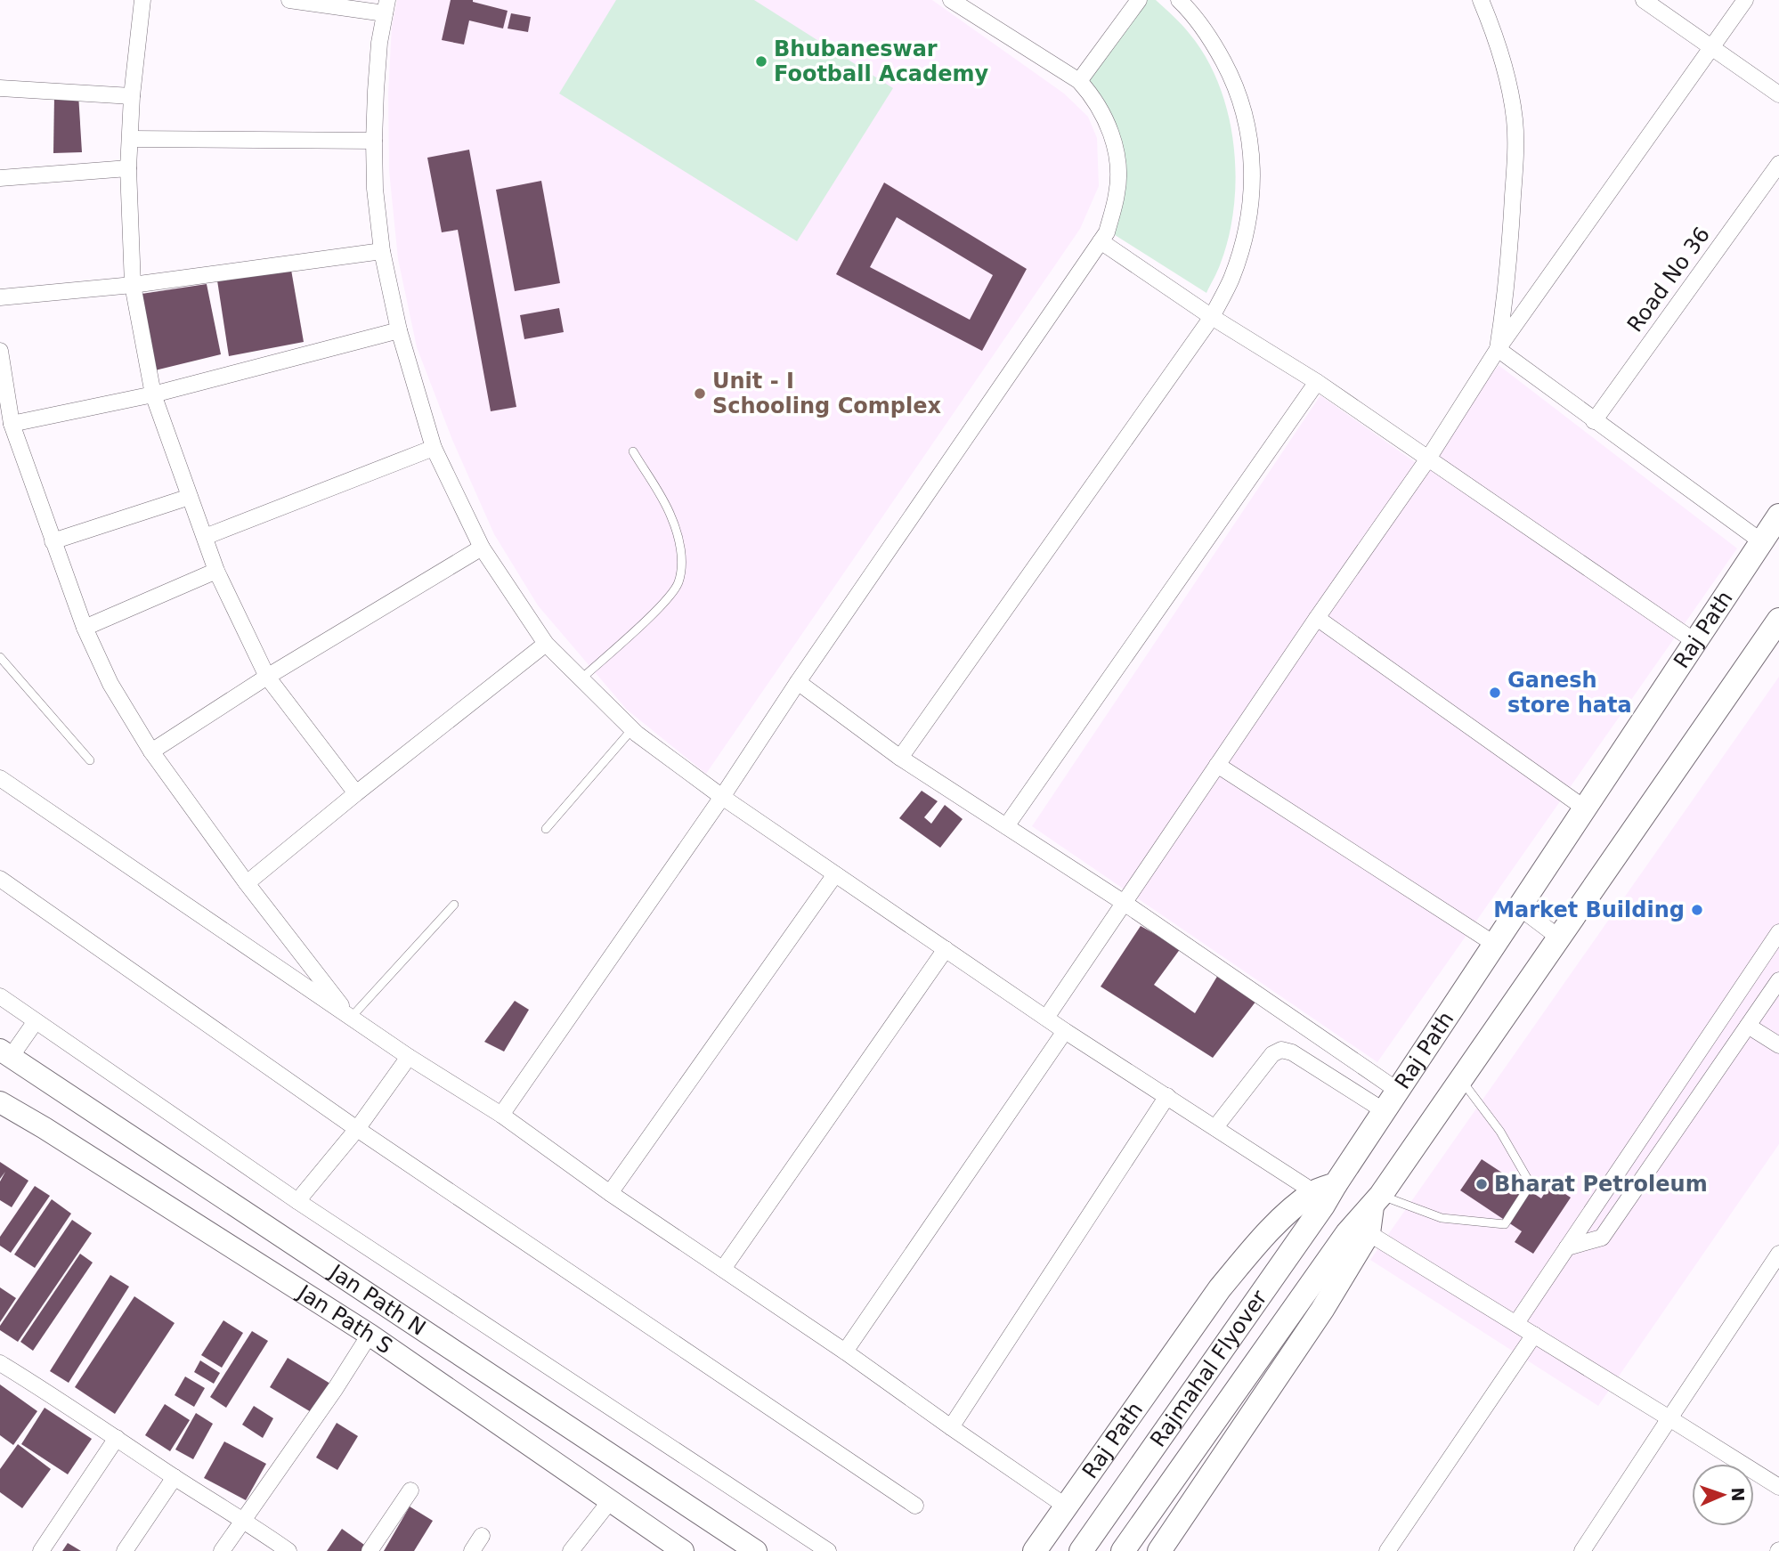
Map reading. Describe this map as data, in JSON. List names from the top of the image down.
{
  "streets": {
    "main road": [
      "Raj Path",
      "Jan Path N",
      "Jan Path S",
      "Rajmahal Flyover"
    ],
    "street": ["Road No 36"]
  },
  "crossings": [
    ["Raj Path", "Rajmahal Flyover"]
  ],
  "places": [
    "Bhubaneswar Football Academy",
    "Unit - I Schooling Complex",
    "Ganesh store hata",
    "Market Building",
    "Bharat Petroleum"
  ],
  "north": "right"
}
